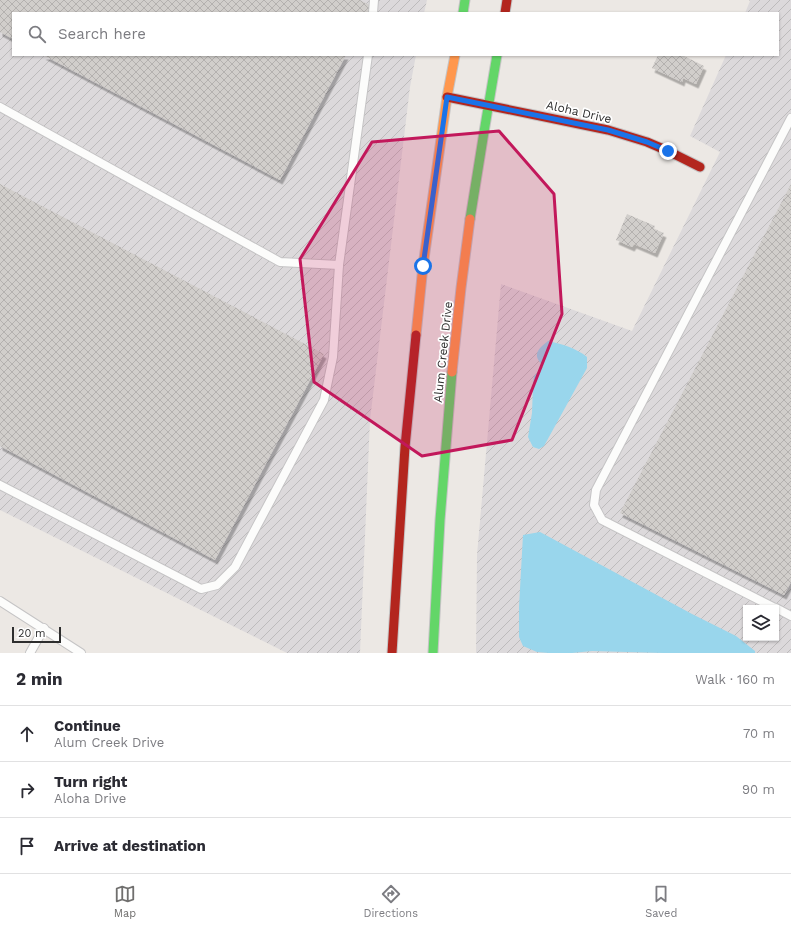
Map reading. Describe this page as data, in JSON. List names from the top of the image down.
{
  "streets": {
    "main road": ["Aloha Drive", "Alum Creek Drive"]
  },
  "crossings": [
    ["Aloha Drive", "Alum Creek Drive"]
  ],
  "scale_bar": "20 m",
  "page": {
    "search": "Search here",
    "scale": "20 m",
    "heading": ["2 min", "Walk · 160 m"],
    "list": [
      ["Continue", "Alum Creek Drive", "70 m"],
      ["Turn right", "Aloha Drive", "90 m"],
      "Arrive at destination"
    ],
    "nav": ["Map", "Directions", "Saved"]
  }
}
